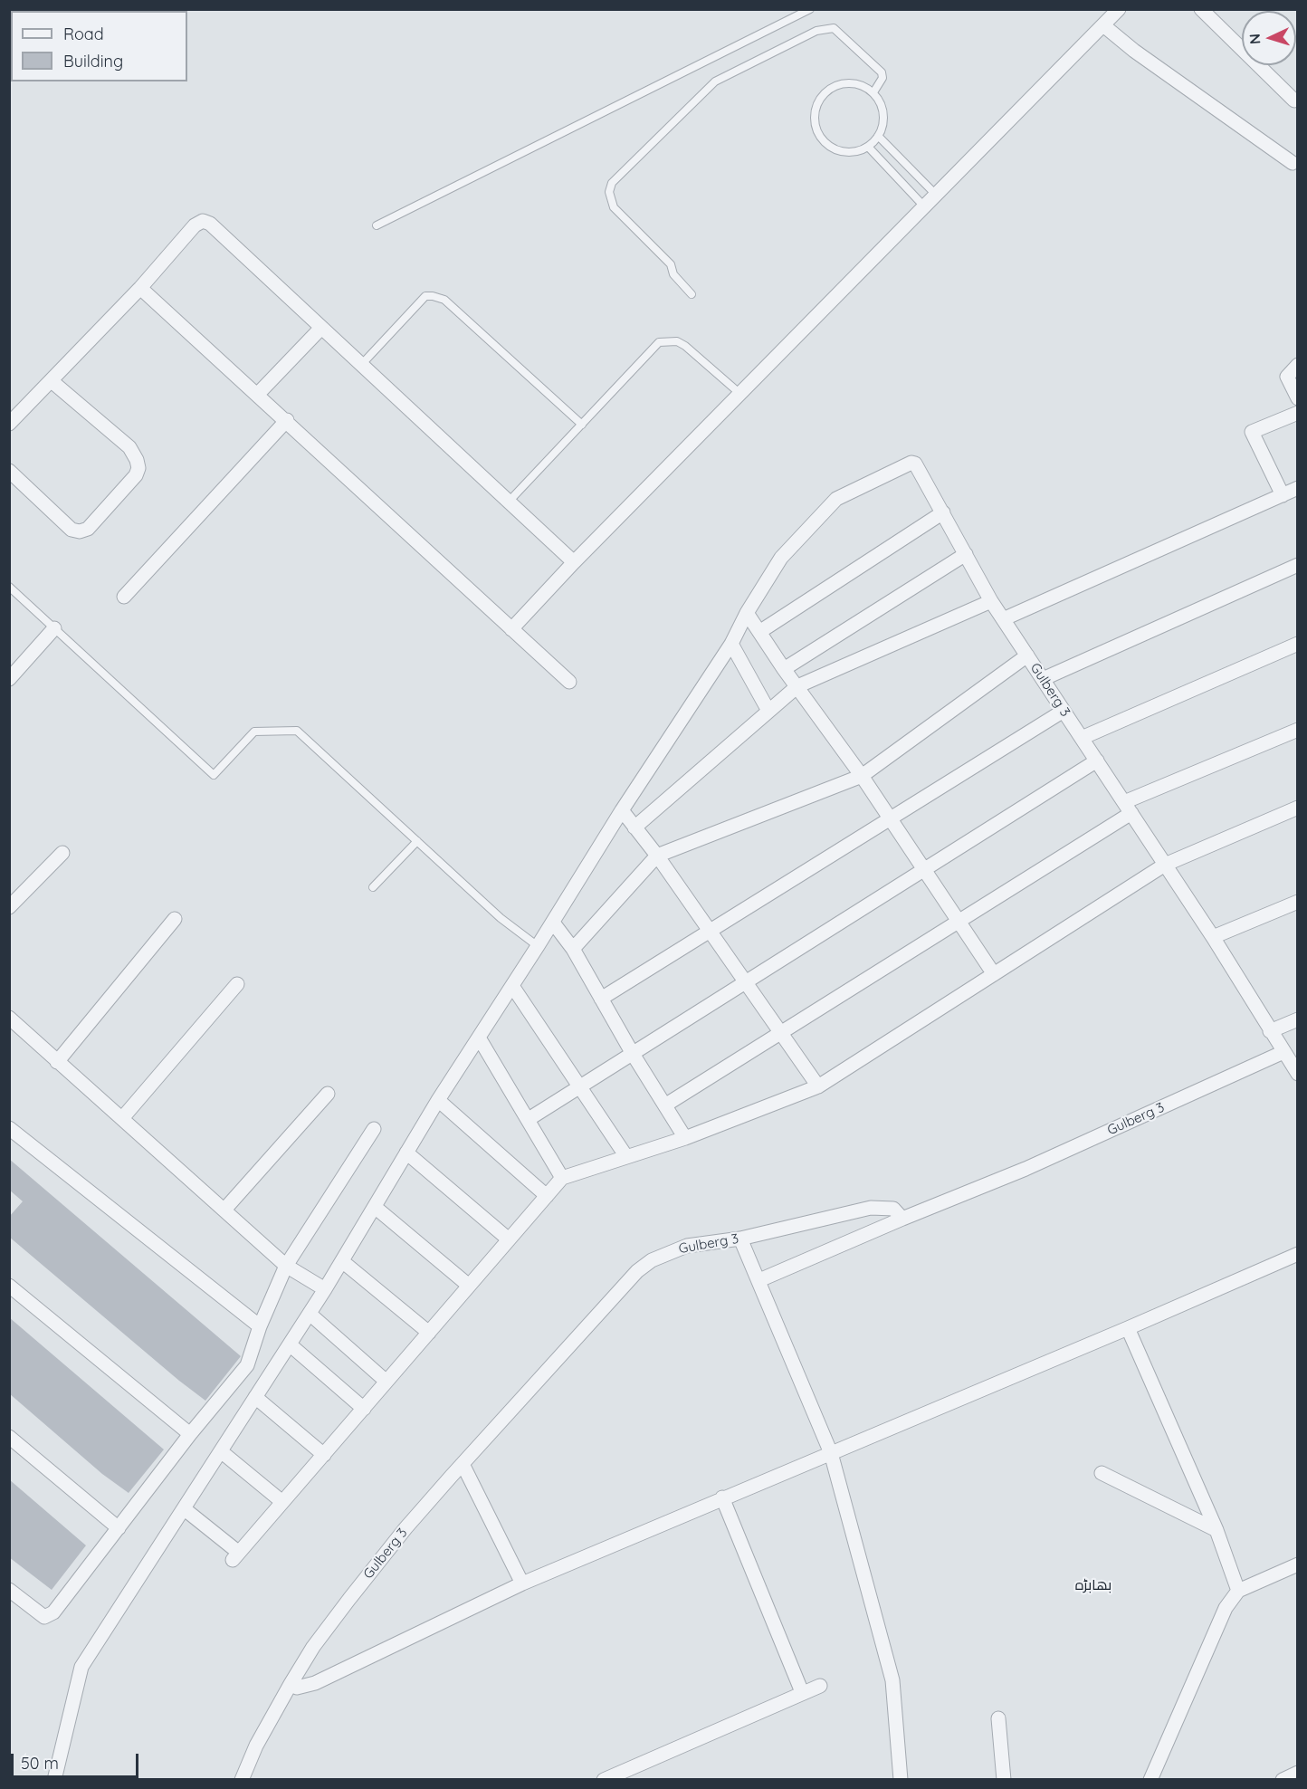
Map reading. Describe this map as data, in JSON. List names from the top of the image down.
{
  "streets": {
    "street": ["Gulberg 3"]
  },
  "districts": ["بھابڑہ"],
  "legend": ["Road", "Building"],
  "scale_bar": "50 m",
  "north": "left"
}
